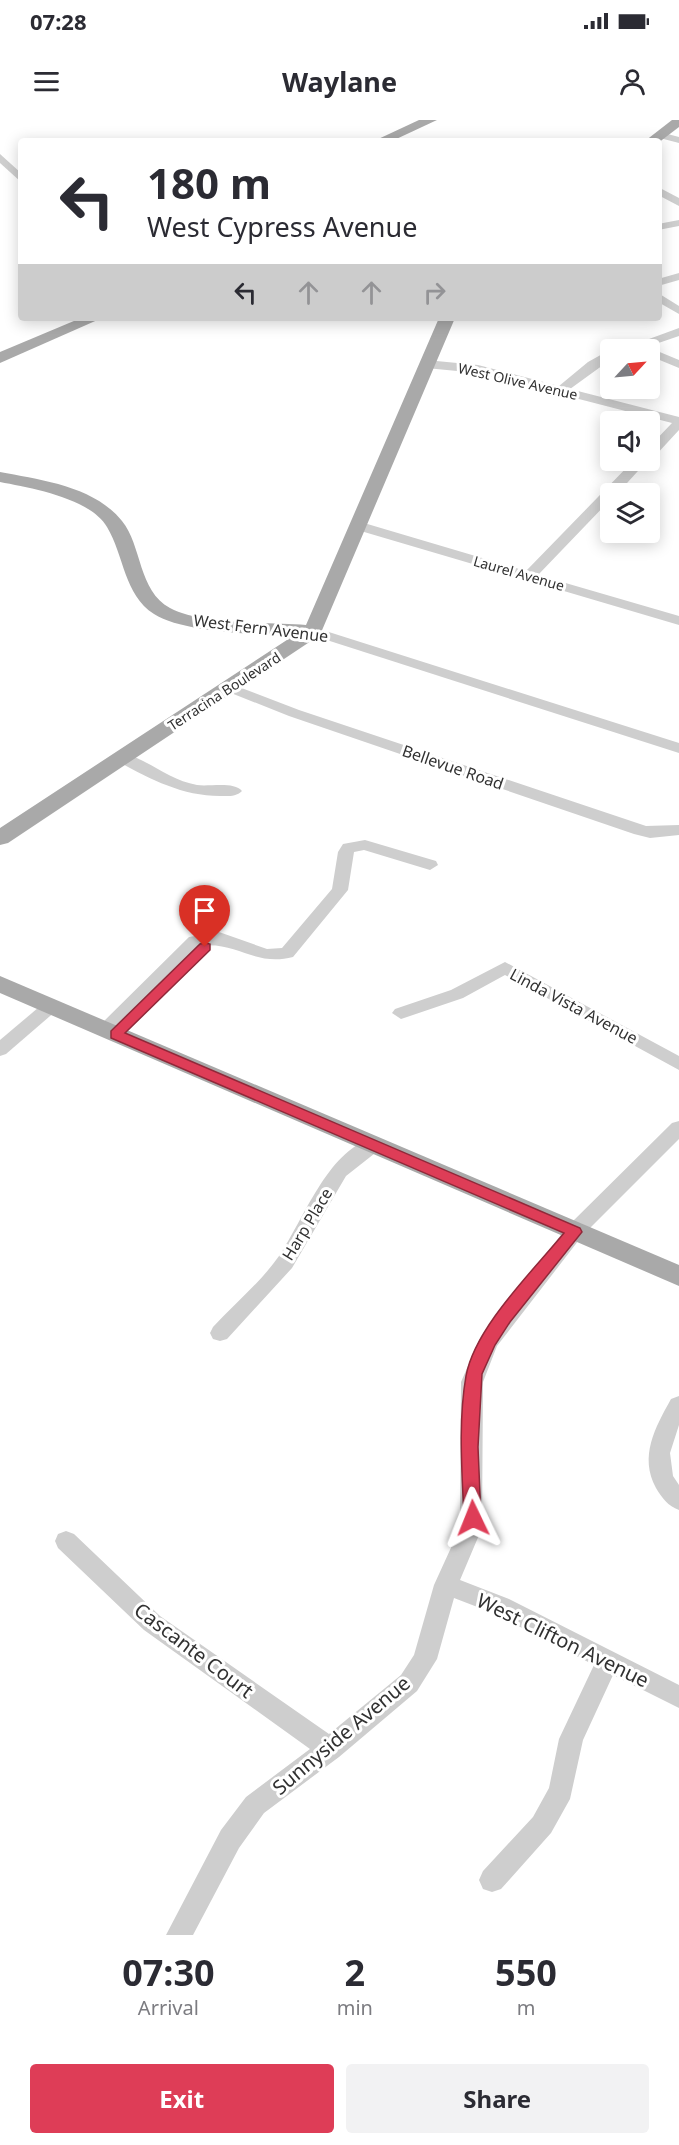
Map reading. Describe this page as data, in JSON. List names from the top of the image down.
{
  "streets": {
    "main road": ["West Fern Avenue", "Terracina Boulevard"],
    "street": [
      "West Olive Avenue",
      "Laurel Avenue",
      "Bellevue Road",
      "Linda Vista Avenue",
      "Harp Place",
      "West Clifton Avenue",
      "Cascante Court",
      "Sunnyside Avenue"
    ]
  },
  "crossings": [
    ["West Fern Avenue", "Terracina Boulevard"],
    ["Terracina Boulevard", "Bellevue Road"],
    ["West Clifton Avenue", "Sunnyside Avenue"],
    ["Cascante Court", "Sunnyside Avenue"]
  ],
  "north": "top right",
  "page": {
    "status": "07:28",
    "header": "Waylane",
    "turn": ["180 m", "West Cypress Avenue"],
    "eta": [
      "07:30",
      "Arrival",
      "2",
      "min",
      "550",
      "m"
    ],
    "buttons": ["Exit", "Share"]
  }
}
